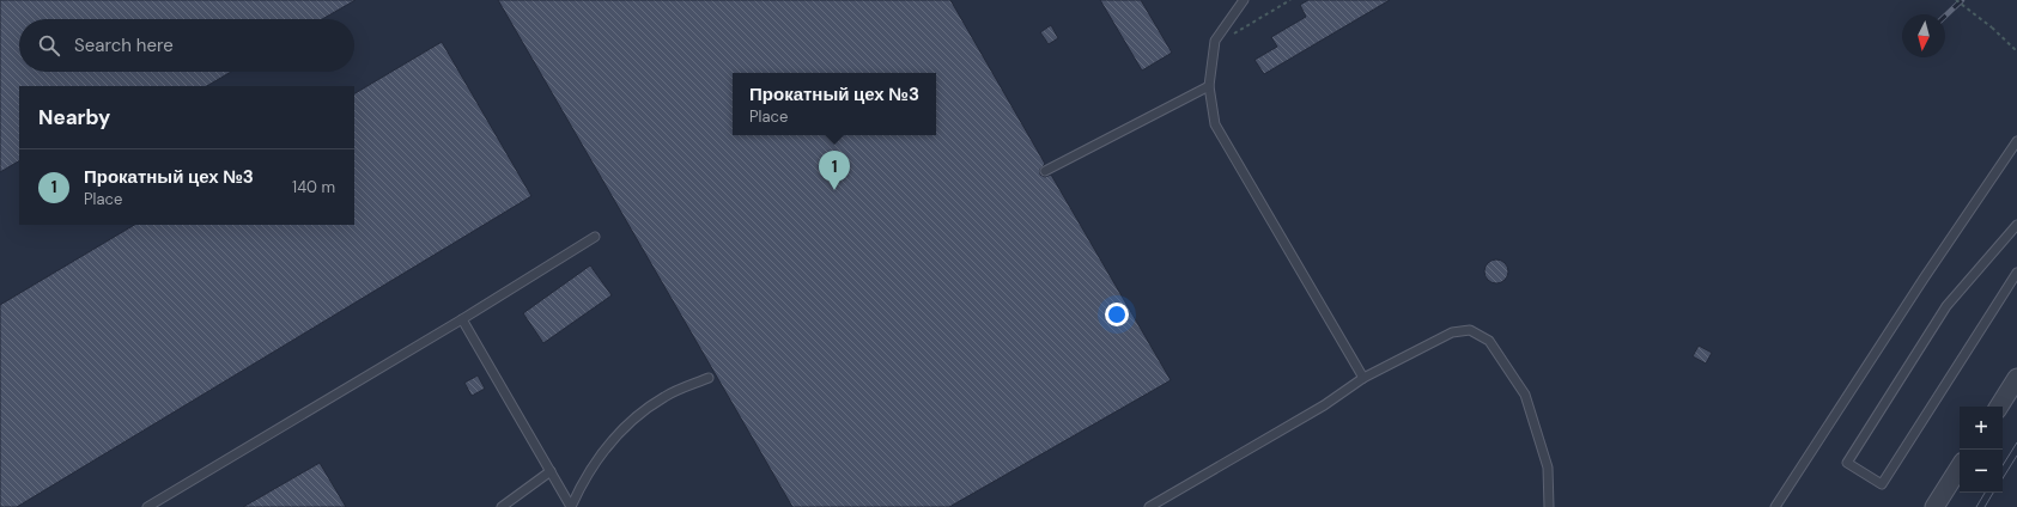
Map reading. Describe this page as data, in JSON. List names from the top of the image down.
{
  "north": "bottom",
  "page": {
    "search": "Search here",
    "popup": ["Прокатный цех №3", "Place"],
    "heading": "Nearby",
    "list": [
      {
        "mark": "1",
        "name": "Прокатный цех №3",
        "note": "Place",
        "value": "140 m"
      }
    ],
    "pins": "1",
    "map_buttons": ["+", "−"]
  }
}
